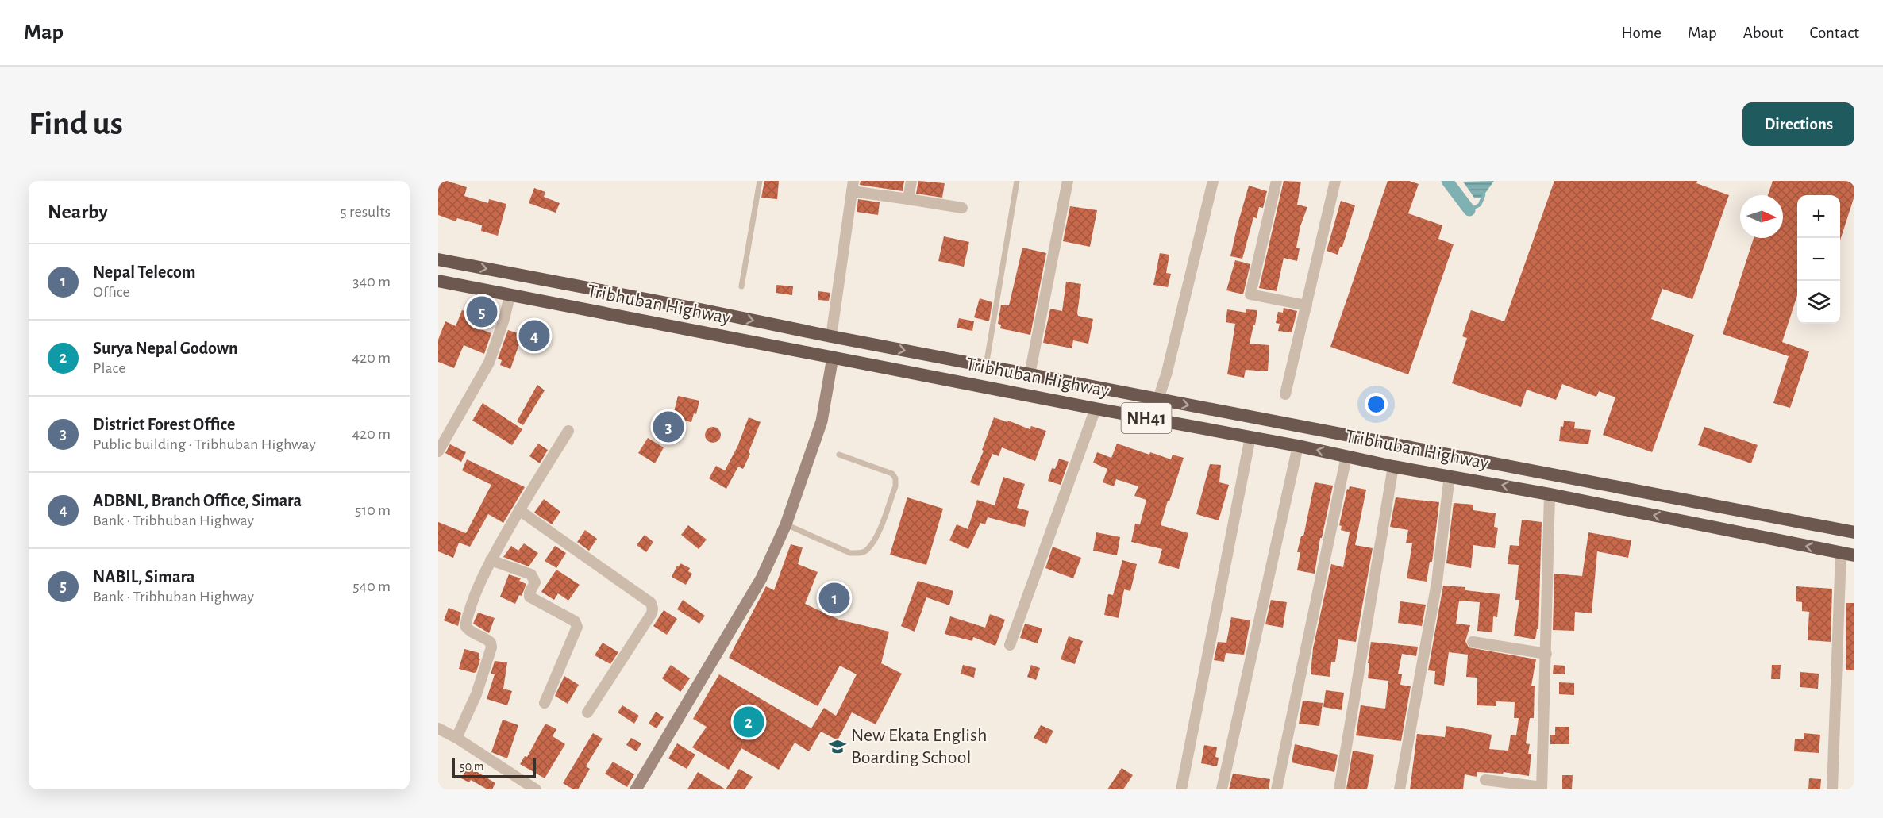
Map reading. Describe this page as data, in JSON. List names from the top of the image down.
{
  "streets": {
    "highway": ["Tribhuban Highway", "NH41"]
  },
  "places": {
    "school or university": ["New Ekata English Boarding School"]
  },
  "scale_bar": "50 m",
  "north": "right",
  "page": {
    "header": "Map",
    "nav": [
      "Home",
      "Map",
      "About",
      "Contact"
    ],
    "buttons": "Directions",
    "title": "Find us",
    "heading": ["Nearby", "5 results"],
    "map_buttons": ["+", "−"],
    "list": [
      {
        "mark": "1",
        "name": "Nepal Telecom",
        "note": "Office",
        "value": "340 m"
      },
      {
        "mark": "2",
        "name": "Surya Nepal Godown",
        "note": "Place",
        "value": "420 m"
      },
      {
        "mark": "3",
        "name": "District Forest Office",
        "note": "Public building · Tribhuban Highway",
        "value": "420 m"
      },
      {
        "mark": "4",
        "name": "ADBNL, Branch Office, Simara",
        "note": "Bank · Tribhuban Highway",
        "value": "510 m"
      },
      {
        "mark": "5",
        "name": "NABIL, Simara",
        "note": "Bank · Tribhuban Highway",
        "value": "540 m"
      }
    ],
    "pins": [
      "5",
      "4",
      "3",
      "1",
      "2"
    ],
    "scale": "50 m"
  }
}
